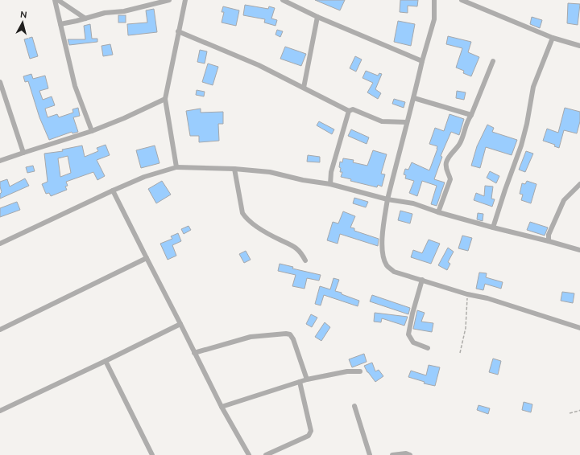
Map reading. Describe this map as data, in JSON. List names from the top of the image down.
{
  "north": "top"
}
